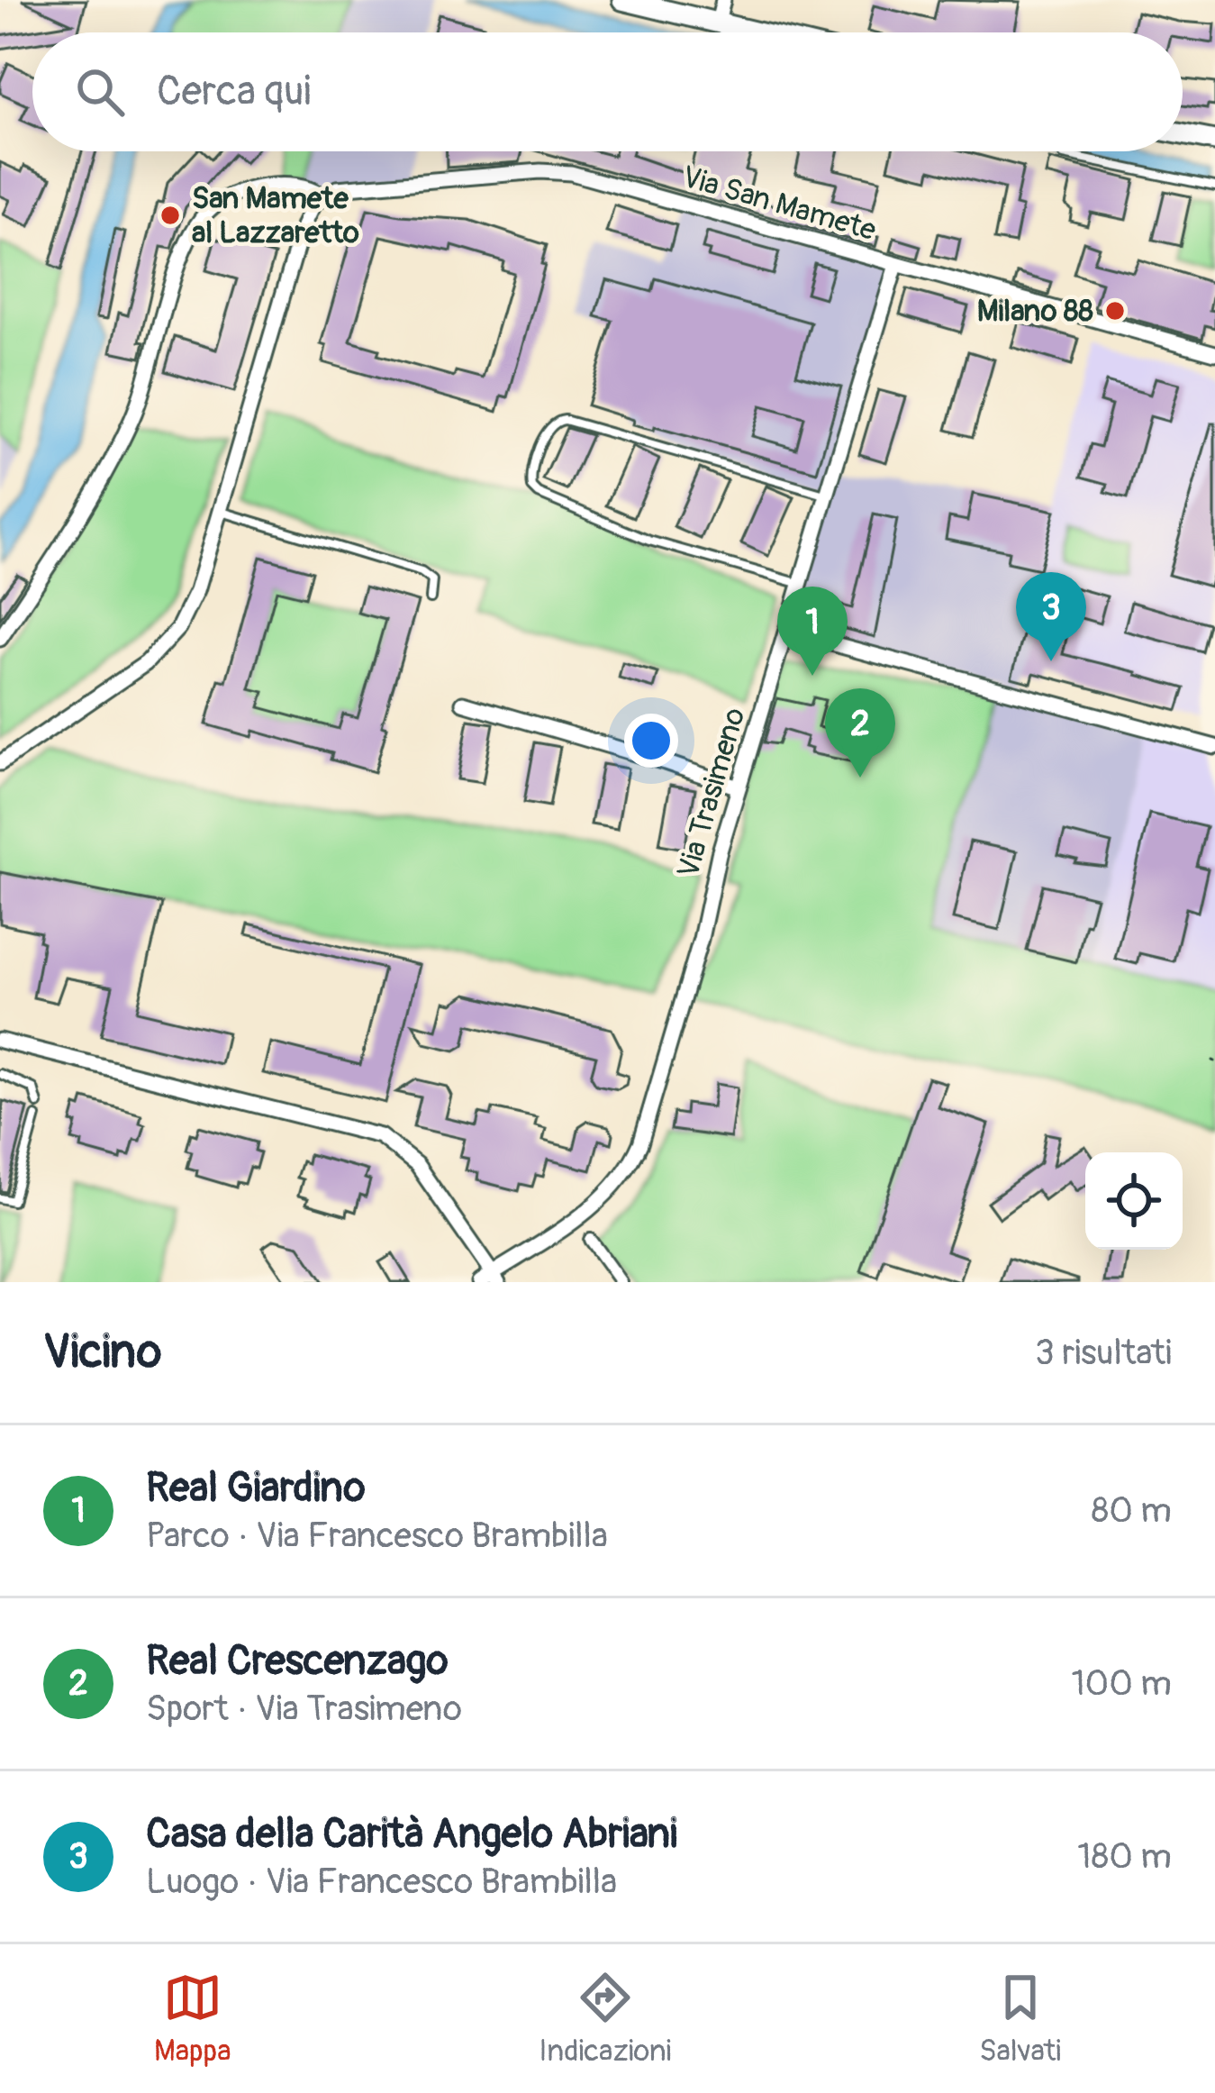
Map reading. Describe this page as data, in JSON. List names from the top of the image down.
{
  "streets": {
    "street": ["Via San Mamete", "Via Trasimeno"]
  },
  "crossings": [
    ["Via San Mamete", "Via Trasimeno"]
  ],
  "places": ["San Mamete al Lazzaretto", "Milano 88"],
  "page": {
    "search": "Cerca qui",
    "pins": ["3", "1", "2"],
    "heading": ["Vicino", "3 risultati"],
    "list": [
      {
        "mark": "1",
        "name": "Real Giardino",
        "note": "Parco · Via Francesco Brambilla",
        "value": "80 m"
      },
      {
        "mark": "2",
        "name": "Real Crescenzago",
        "note": "Sport · Via Trasimeno",
        "value": "100 m"
      },
      {
        "mark": "3",
        "name": "Casa della Carità Angelo Abriani",
        "note": "Luogo · Via Francesco Brambilla",
        "value": "180 m"
      }
    ],
    "nav": ["Mappa", "Indicazioni", "Salvati"]
  }
}
